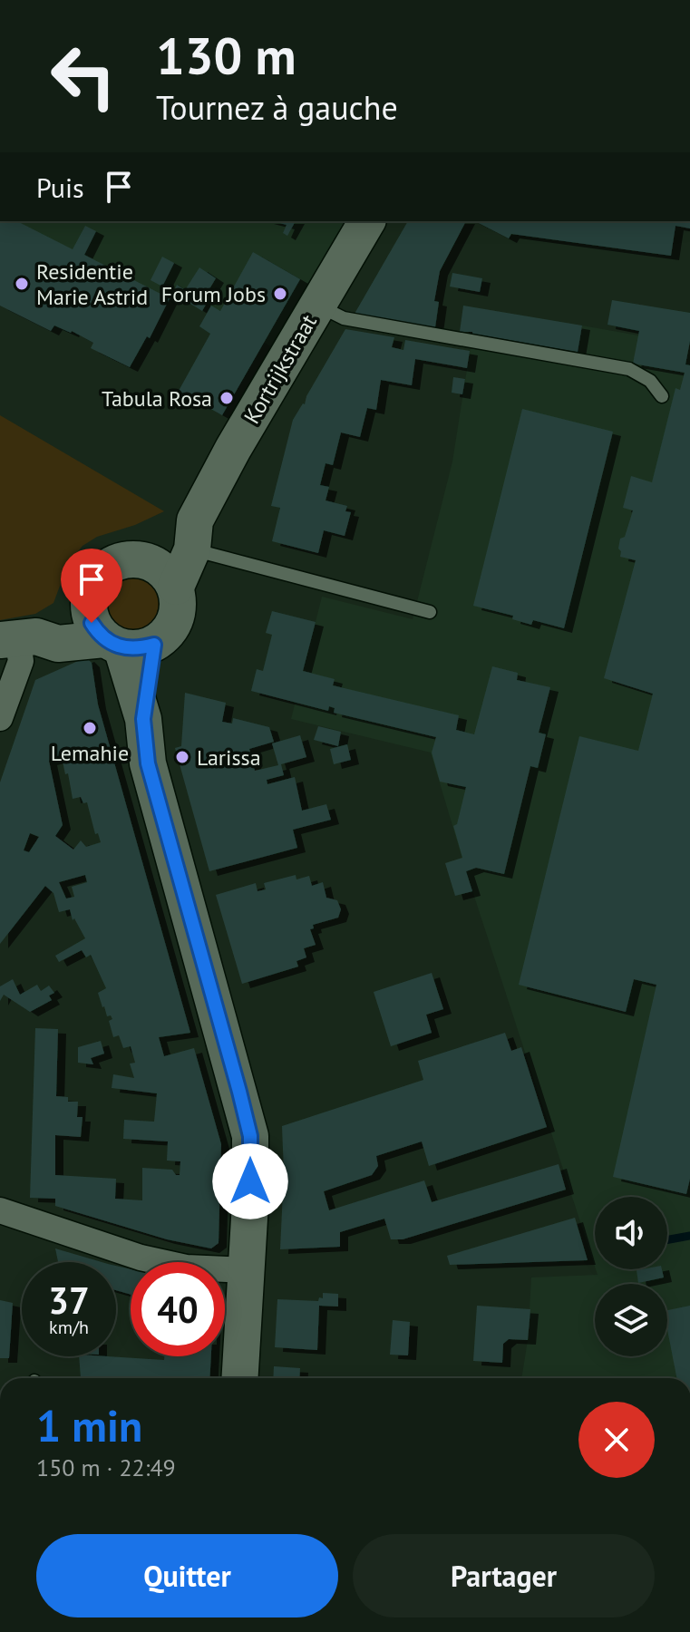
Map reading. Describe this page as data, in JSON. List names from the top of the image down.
{
  "streets": {
    "street": ["Kortrijkstraat"]
  },
  "places": [
    "Residentie Marie Astrid",
    "Forum Jobs",
    "Tabula Rosa",
    "Lemahie",
    "Larissa"
  ],
  "page": {
    "turn": ["130 m", "Tournez à gauche"],
    "then": "Puis",
    "speed": "37 km/h",
    "limit": "40",
    "heading": ["1 min", "150 m · 22:49"],
    "buttons": ["Quitter", "Partager"]
  }
}
